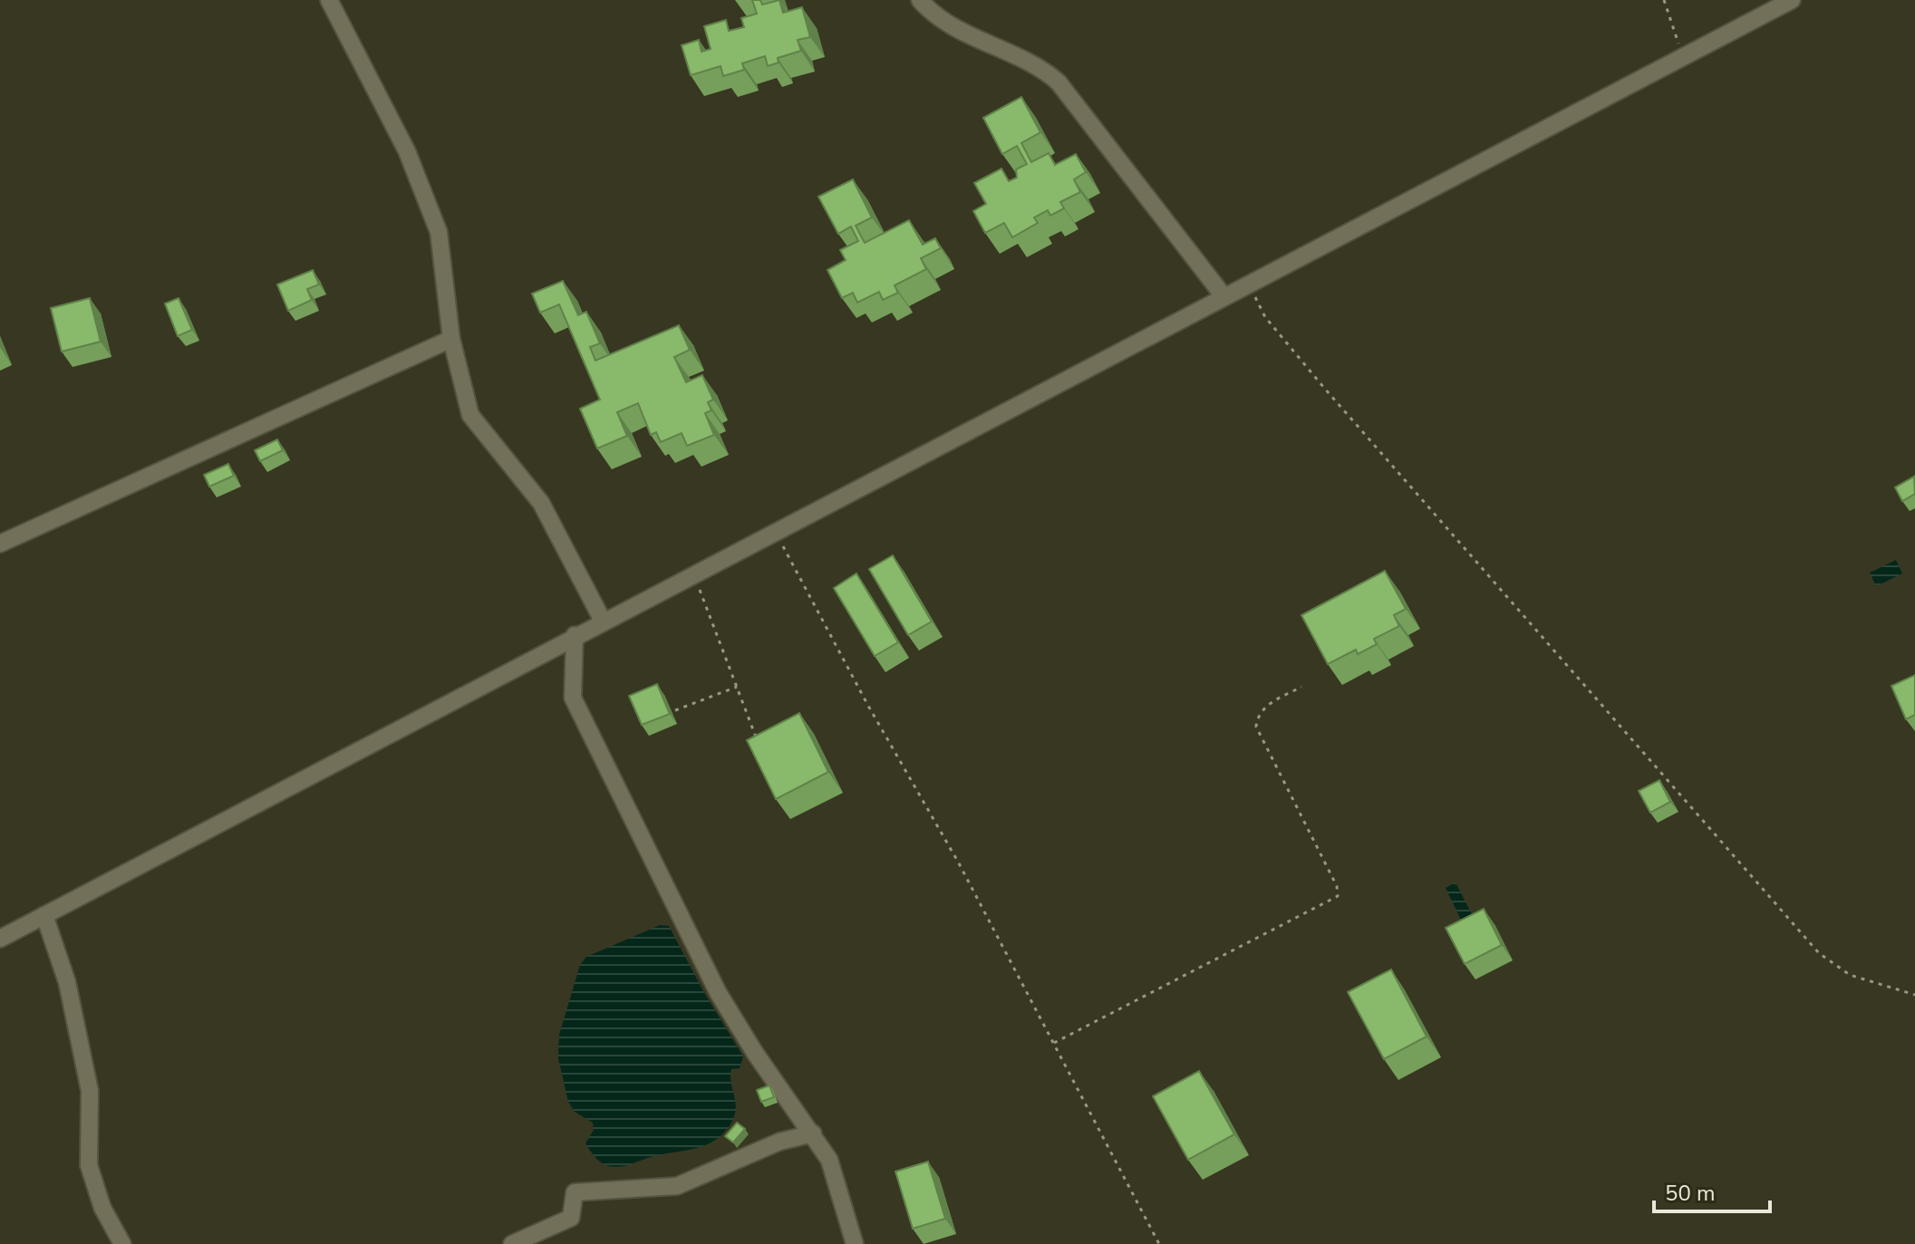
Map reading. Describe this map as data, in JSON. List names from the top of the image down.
{
  "scale_bar": "50 m"
}
